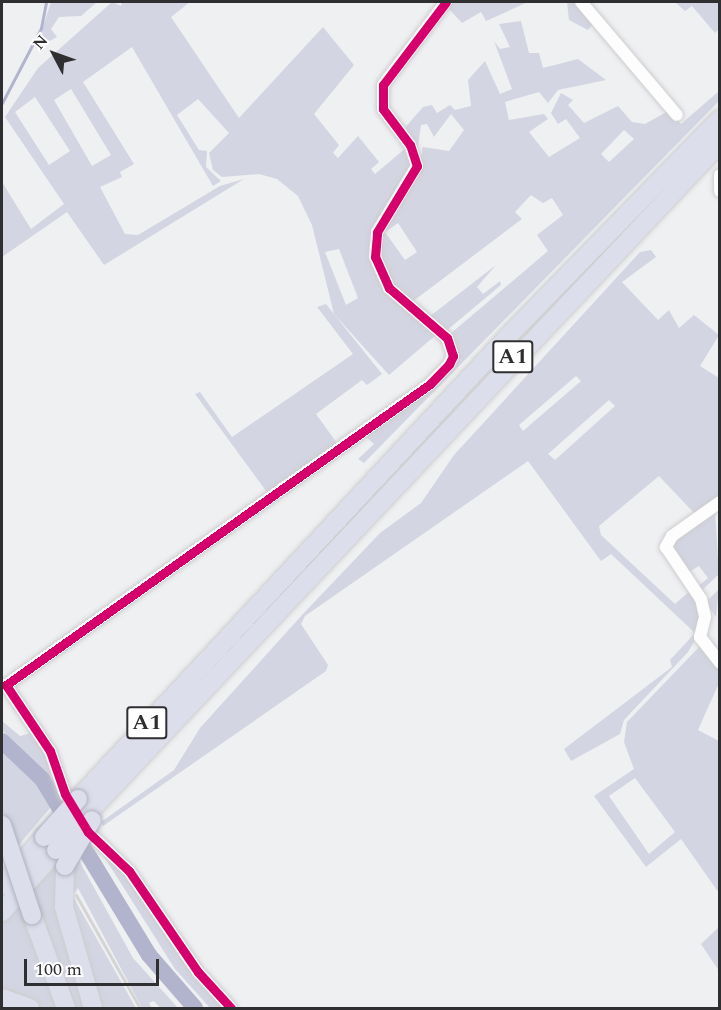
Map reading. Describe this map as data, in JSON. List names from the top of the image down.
{
  "streets": {
    "highway": ["A1"]
  },
  "scale_bar": "100 m",
  "north": "top left"
}
